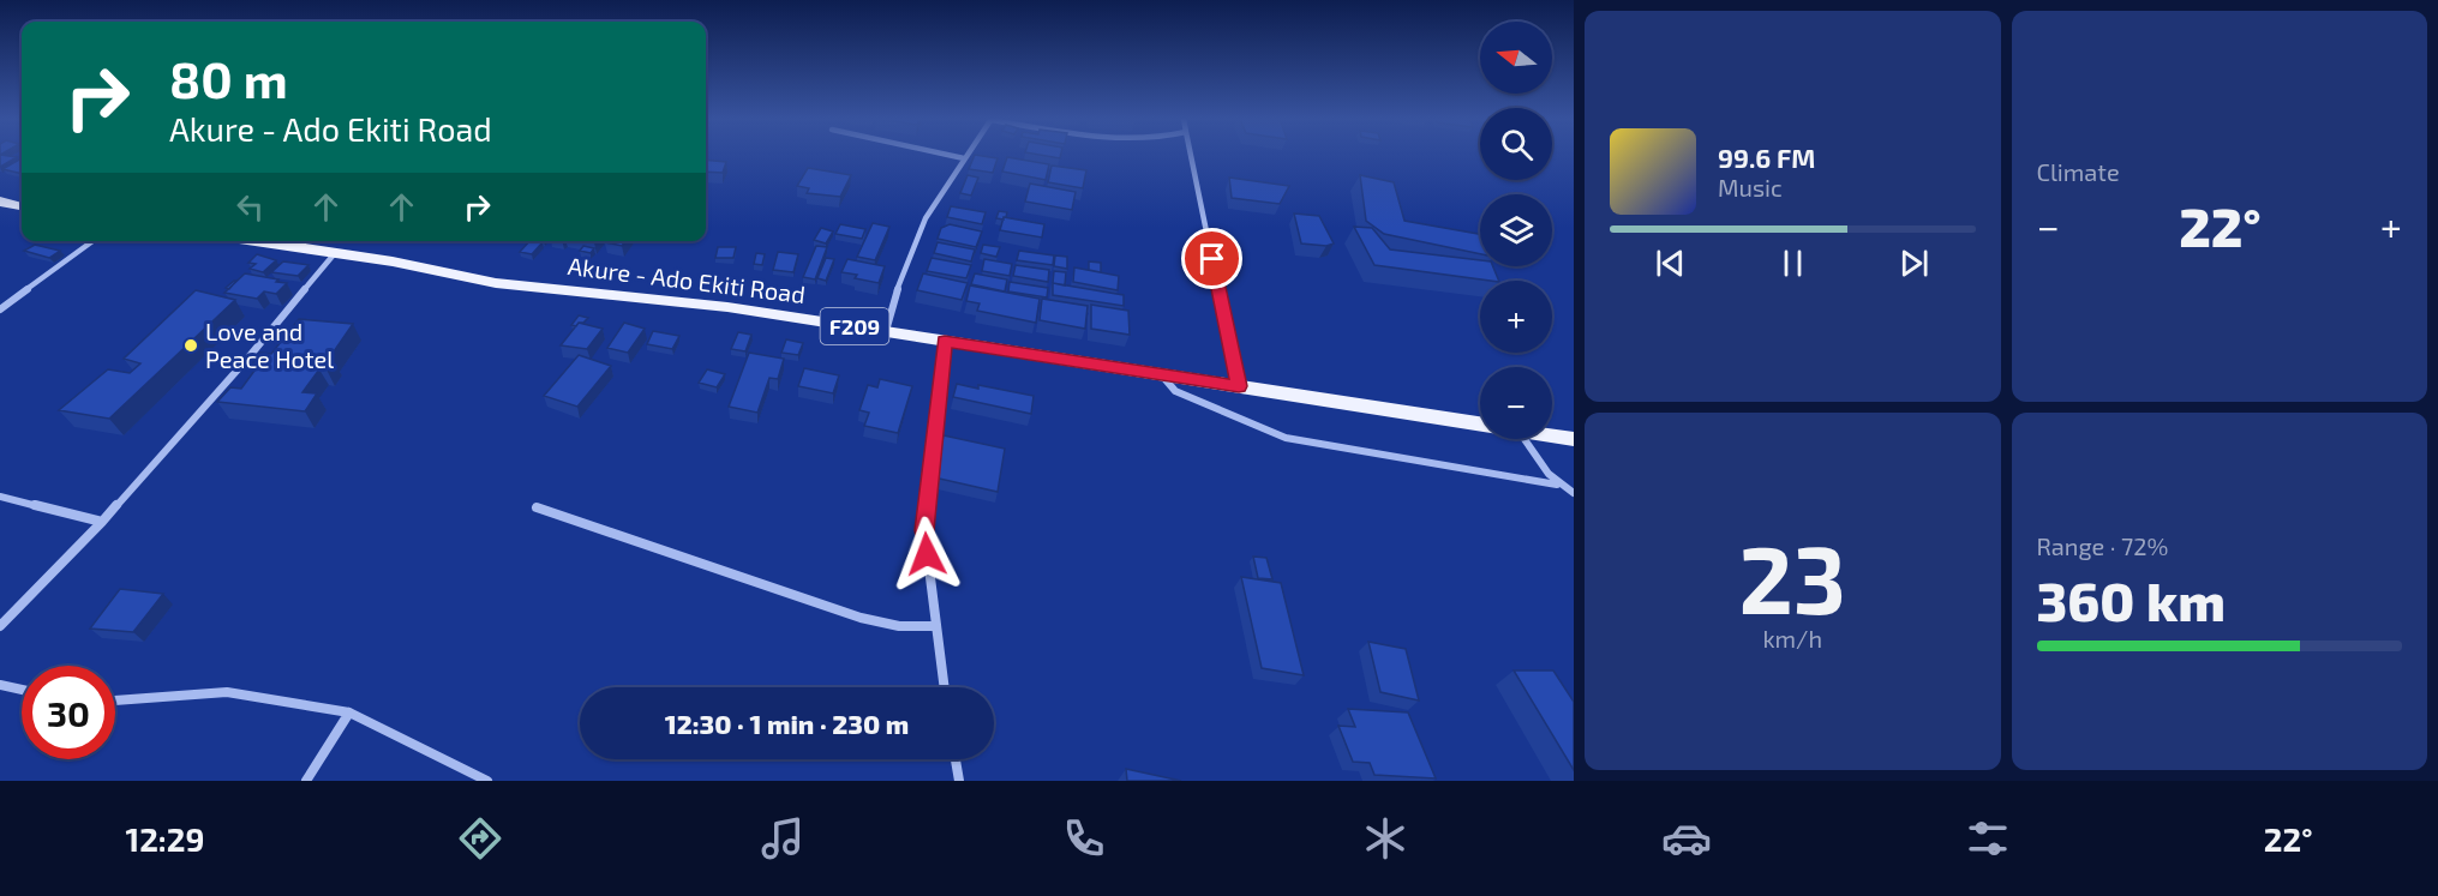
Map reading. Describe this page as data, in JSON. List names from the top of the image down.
{
  "streets": {
    "main road": ["Akure - Ado Ekiti Road", "F209"]
  },
  "places": ["Love and Peace Hotel"],
  "north": "left",
  "page": {
    "tile": [
      "Climate",
      ["23", "km/h"],
      ["Range · 72%", "360 km"]
    ],
    "map_buttons": ["+", "−"],
    "turn": ["80 m", "Akure - Ado Ekiti Road"],
    "song": ["99.6 FM", "Music"],
    "heat": ["−", "22°", "+"],
    "limit": "30",
    "trip": "12:30 · 1 min · 230 m",
    "tabs": ["12:29", "22°"]
  }
}
